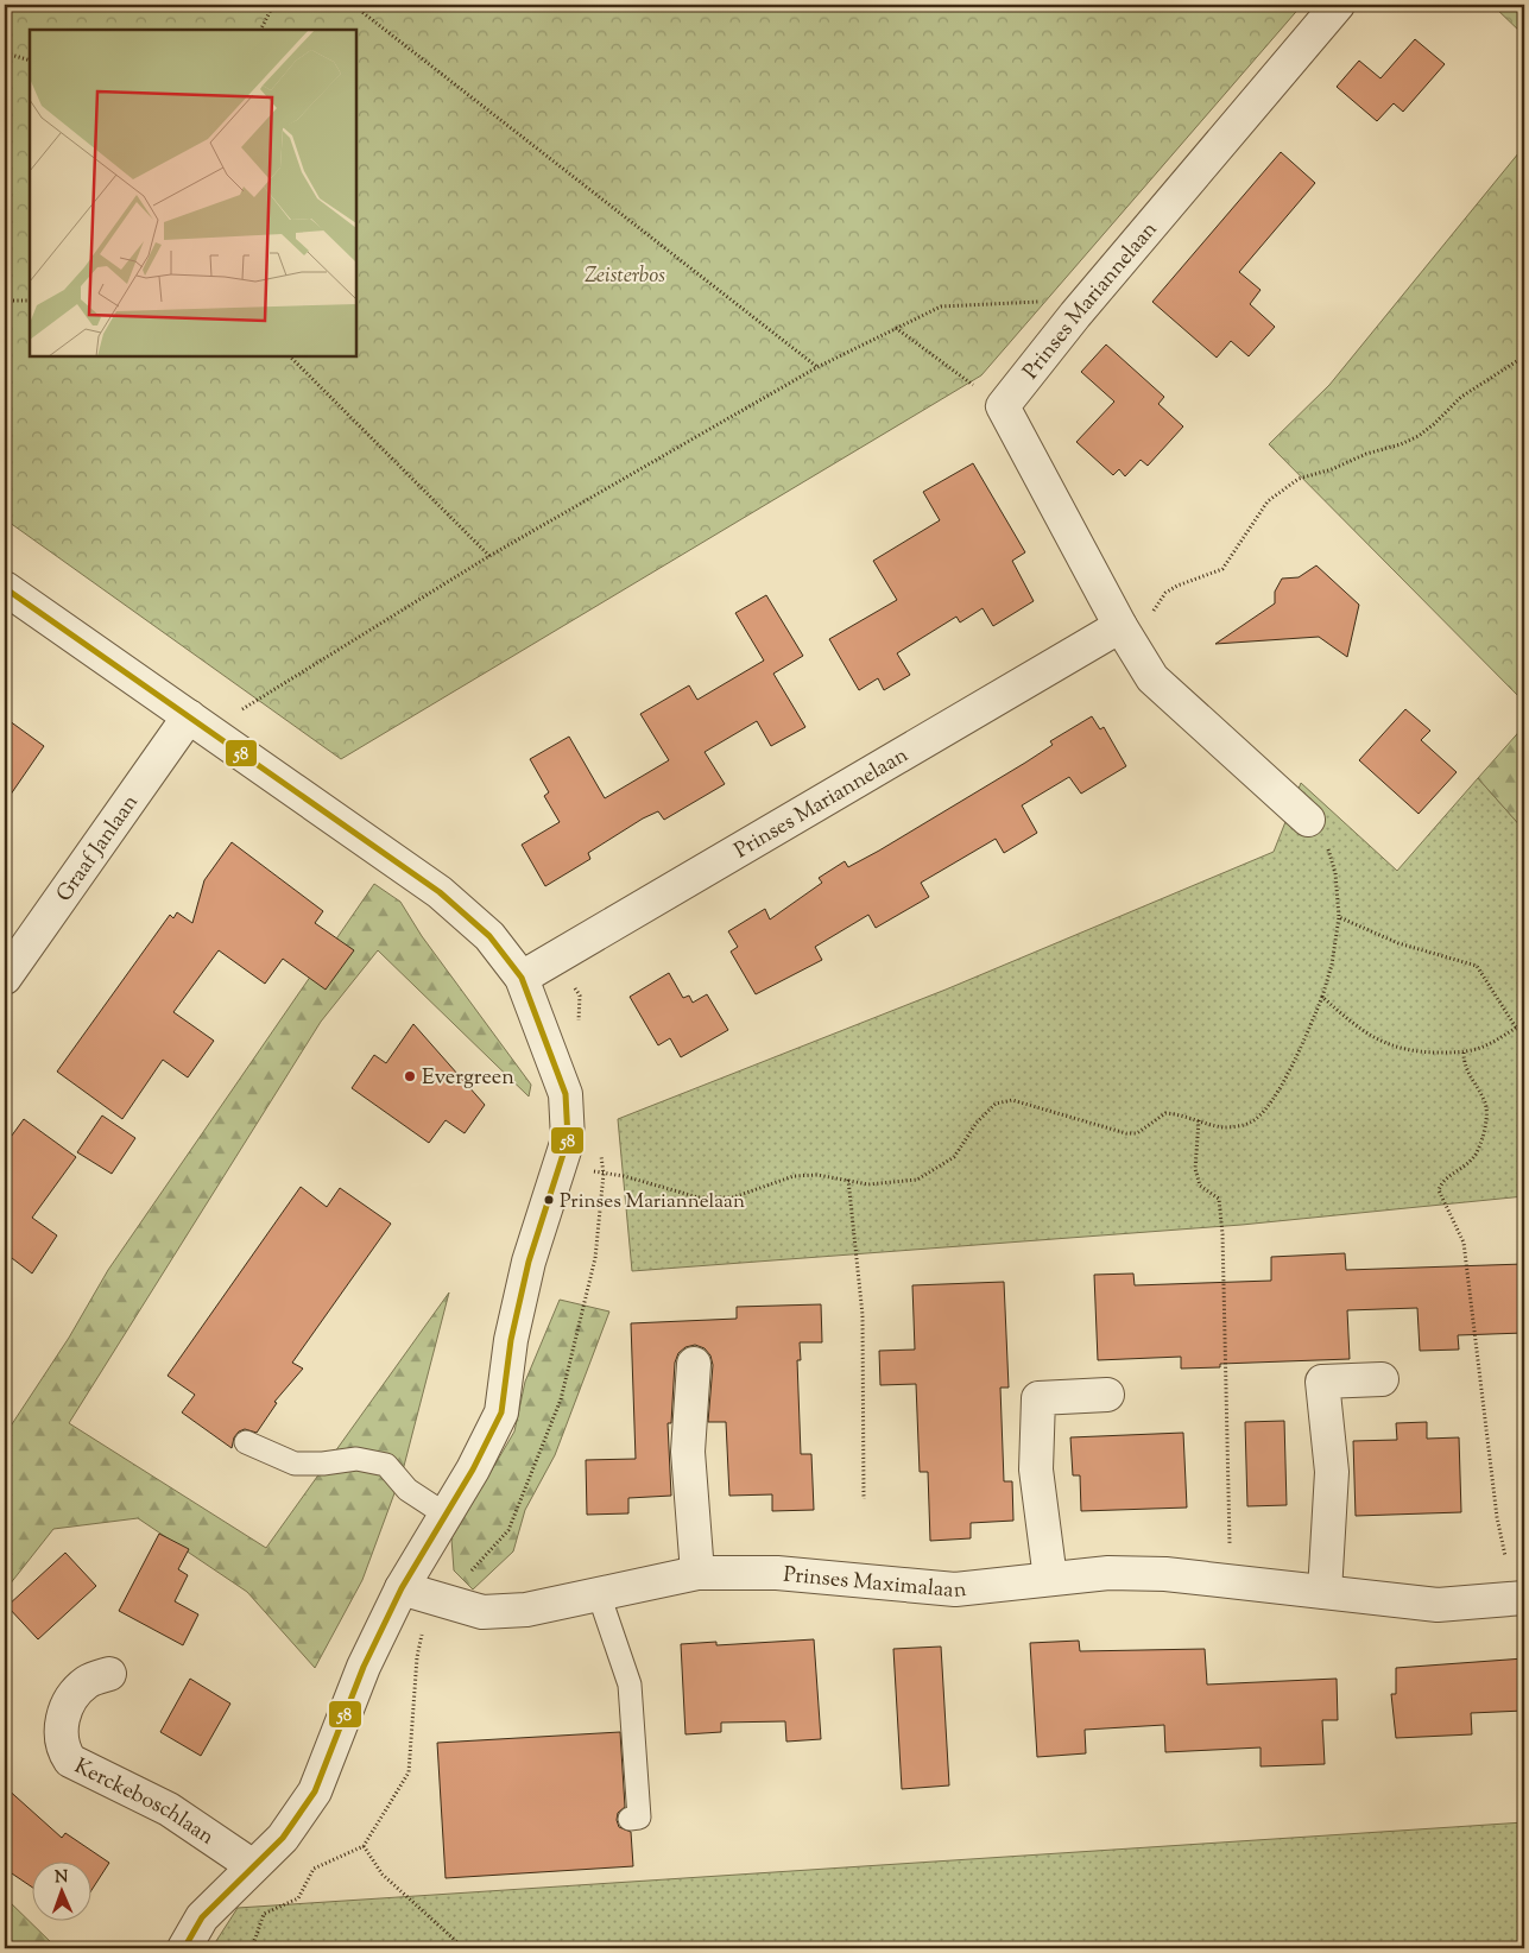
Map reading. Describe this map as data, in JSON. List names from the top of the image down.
{
  "streets": {
    "street": [
      "Prinses Mariannelaan",
      "Graaf Janlaan",
      "Prinses Maximalaan",
      "Kerckeboschlaan"
    ]
  },
  "parks": ["Zeisterbos"],
  "places": ["Evergreen", "Prinses Mariannelaan"],
  "lines": ["transit line 58"],
  "north": "top"
}
